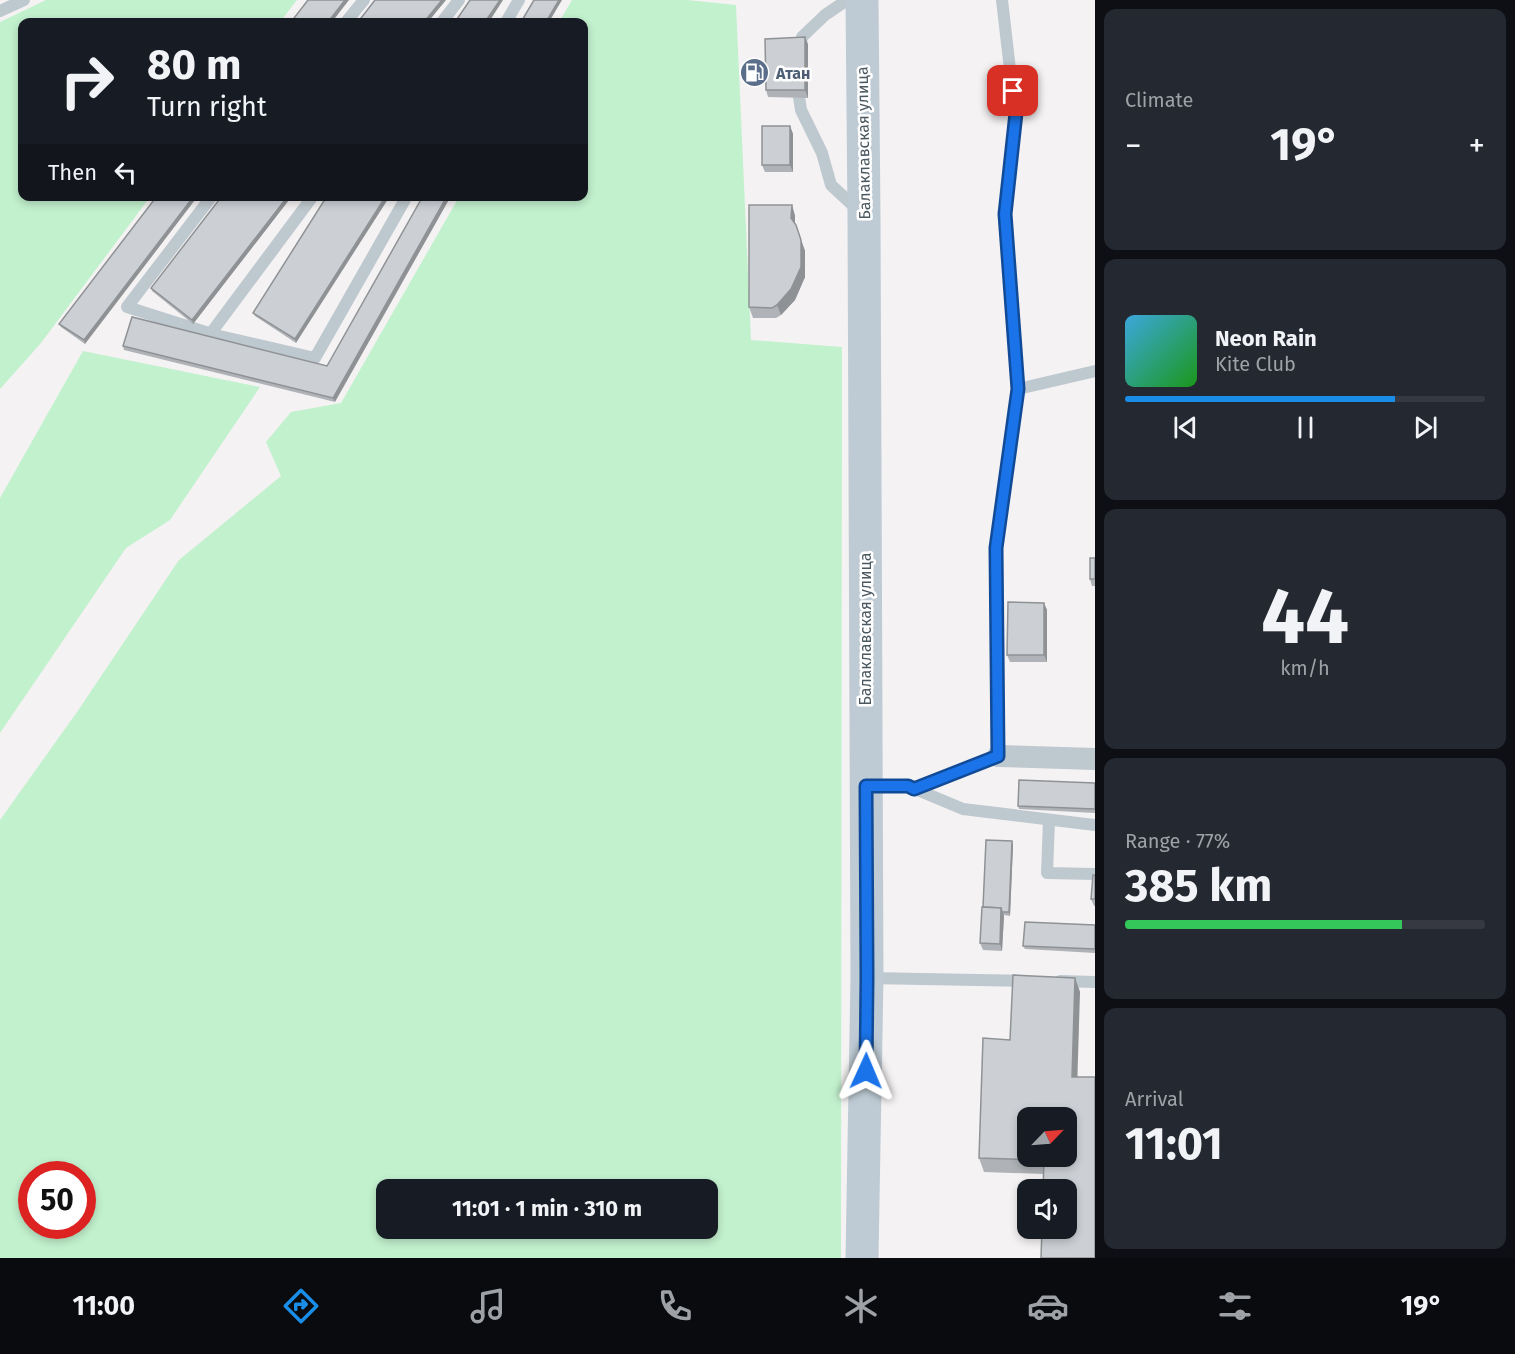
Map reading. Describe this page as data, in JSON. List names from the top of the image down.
{
  "streets": {
    "main road": ["Балаклавская улица"]
  },
  "places": {
    "fuel station": ["Атан"]
  },
  "north": "top right",
  "page": {
    "tile": [
      "Climate",
      ["44", "km/h"],
      ["Range · 77%", "385 km"],
      ["Arrival", "11:01"]
    ],
    "turn": ["80 m", "Turn right"],
    "heat": ["−", "19°", "+"],
    "then": "Then",
    "song": ["Neon Rain", "Kite Club"],
    "limit": "50",
    "trip": "11:01 · 1 min · 310 m",
    "tabs": ["11:00", "19°"]
  }
}
